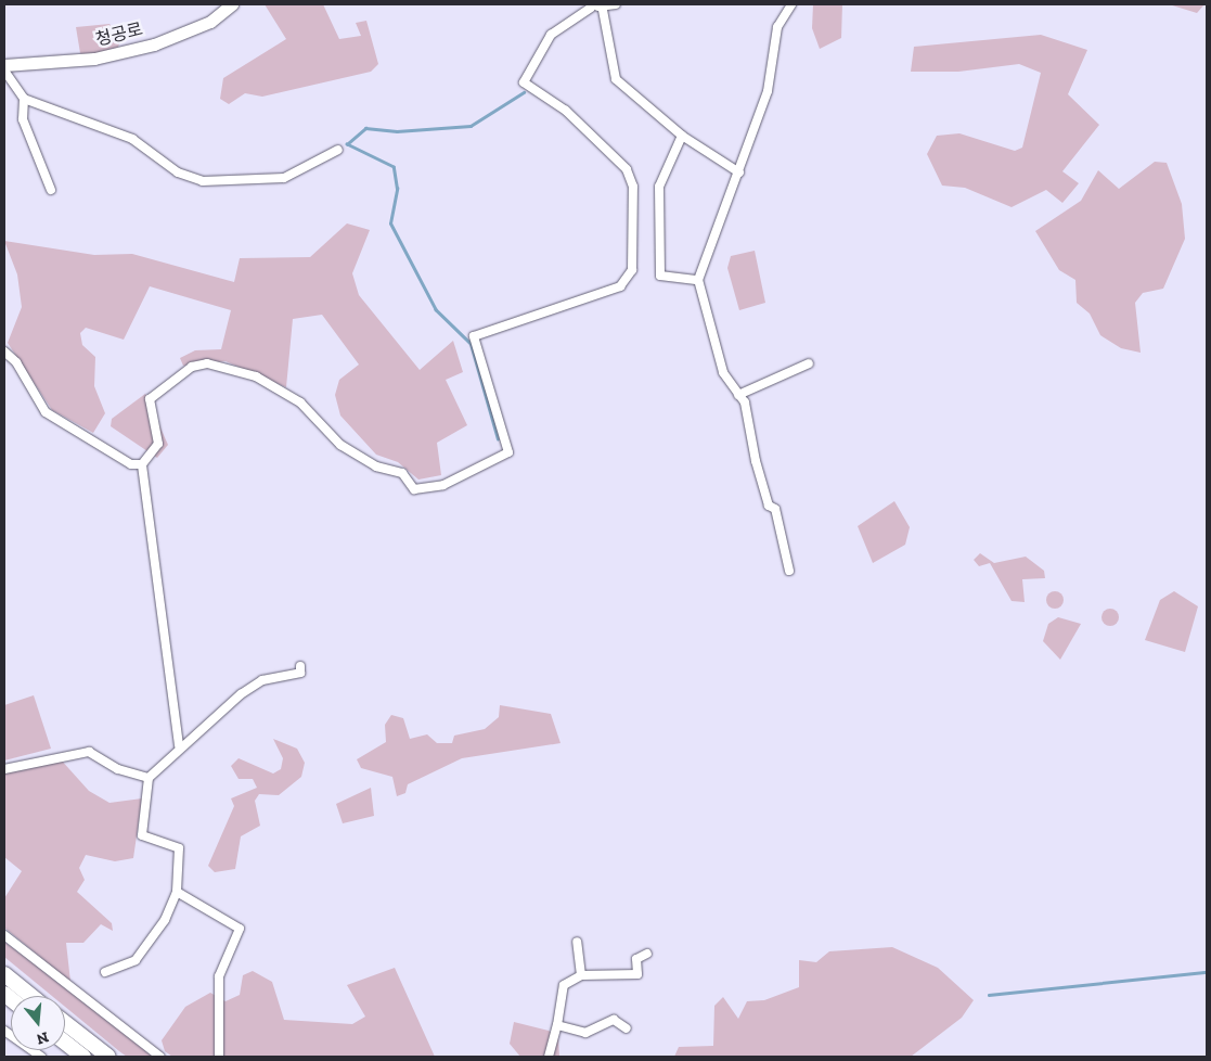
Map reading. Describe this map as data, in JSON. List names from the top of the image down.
{
  "streets": {
    "street": ["청공로"]
  },
  "north": "bottom"
}
